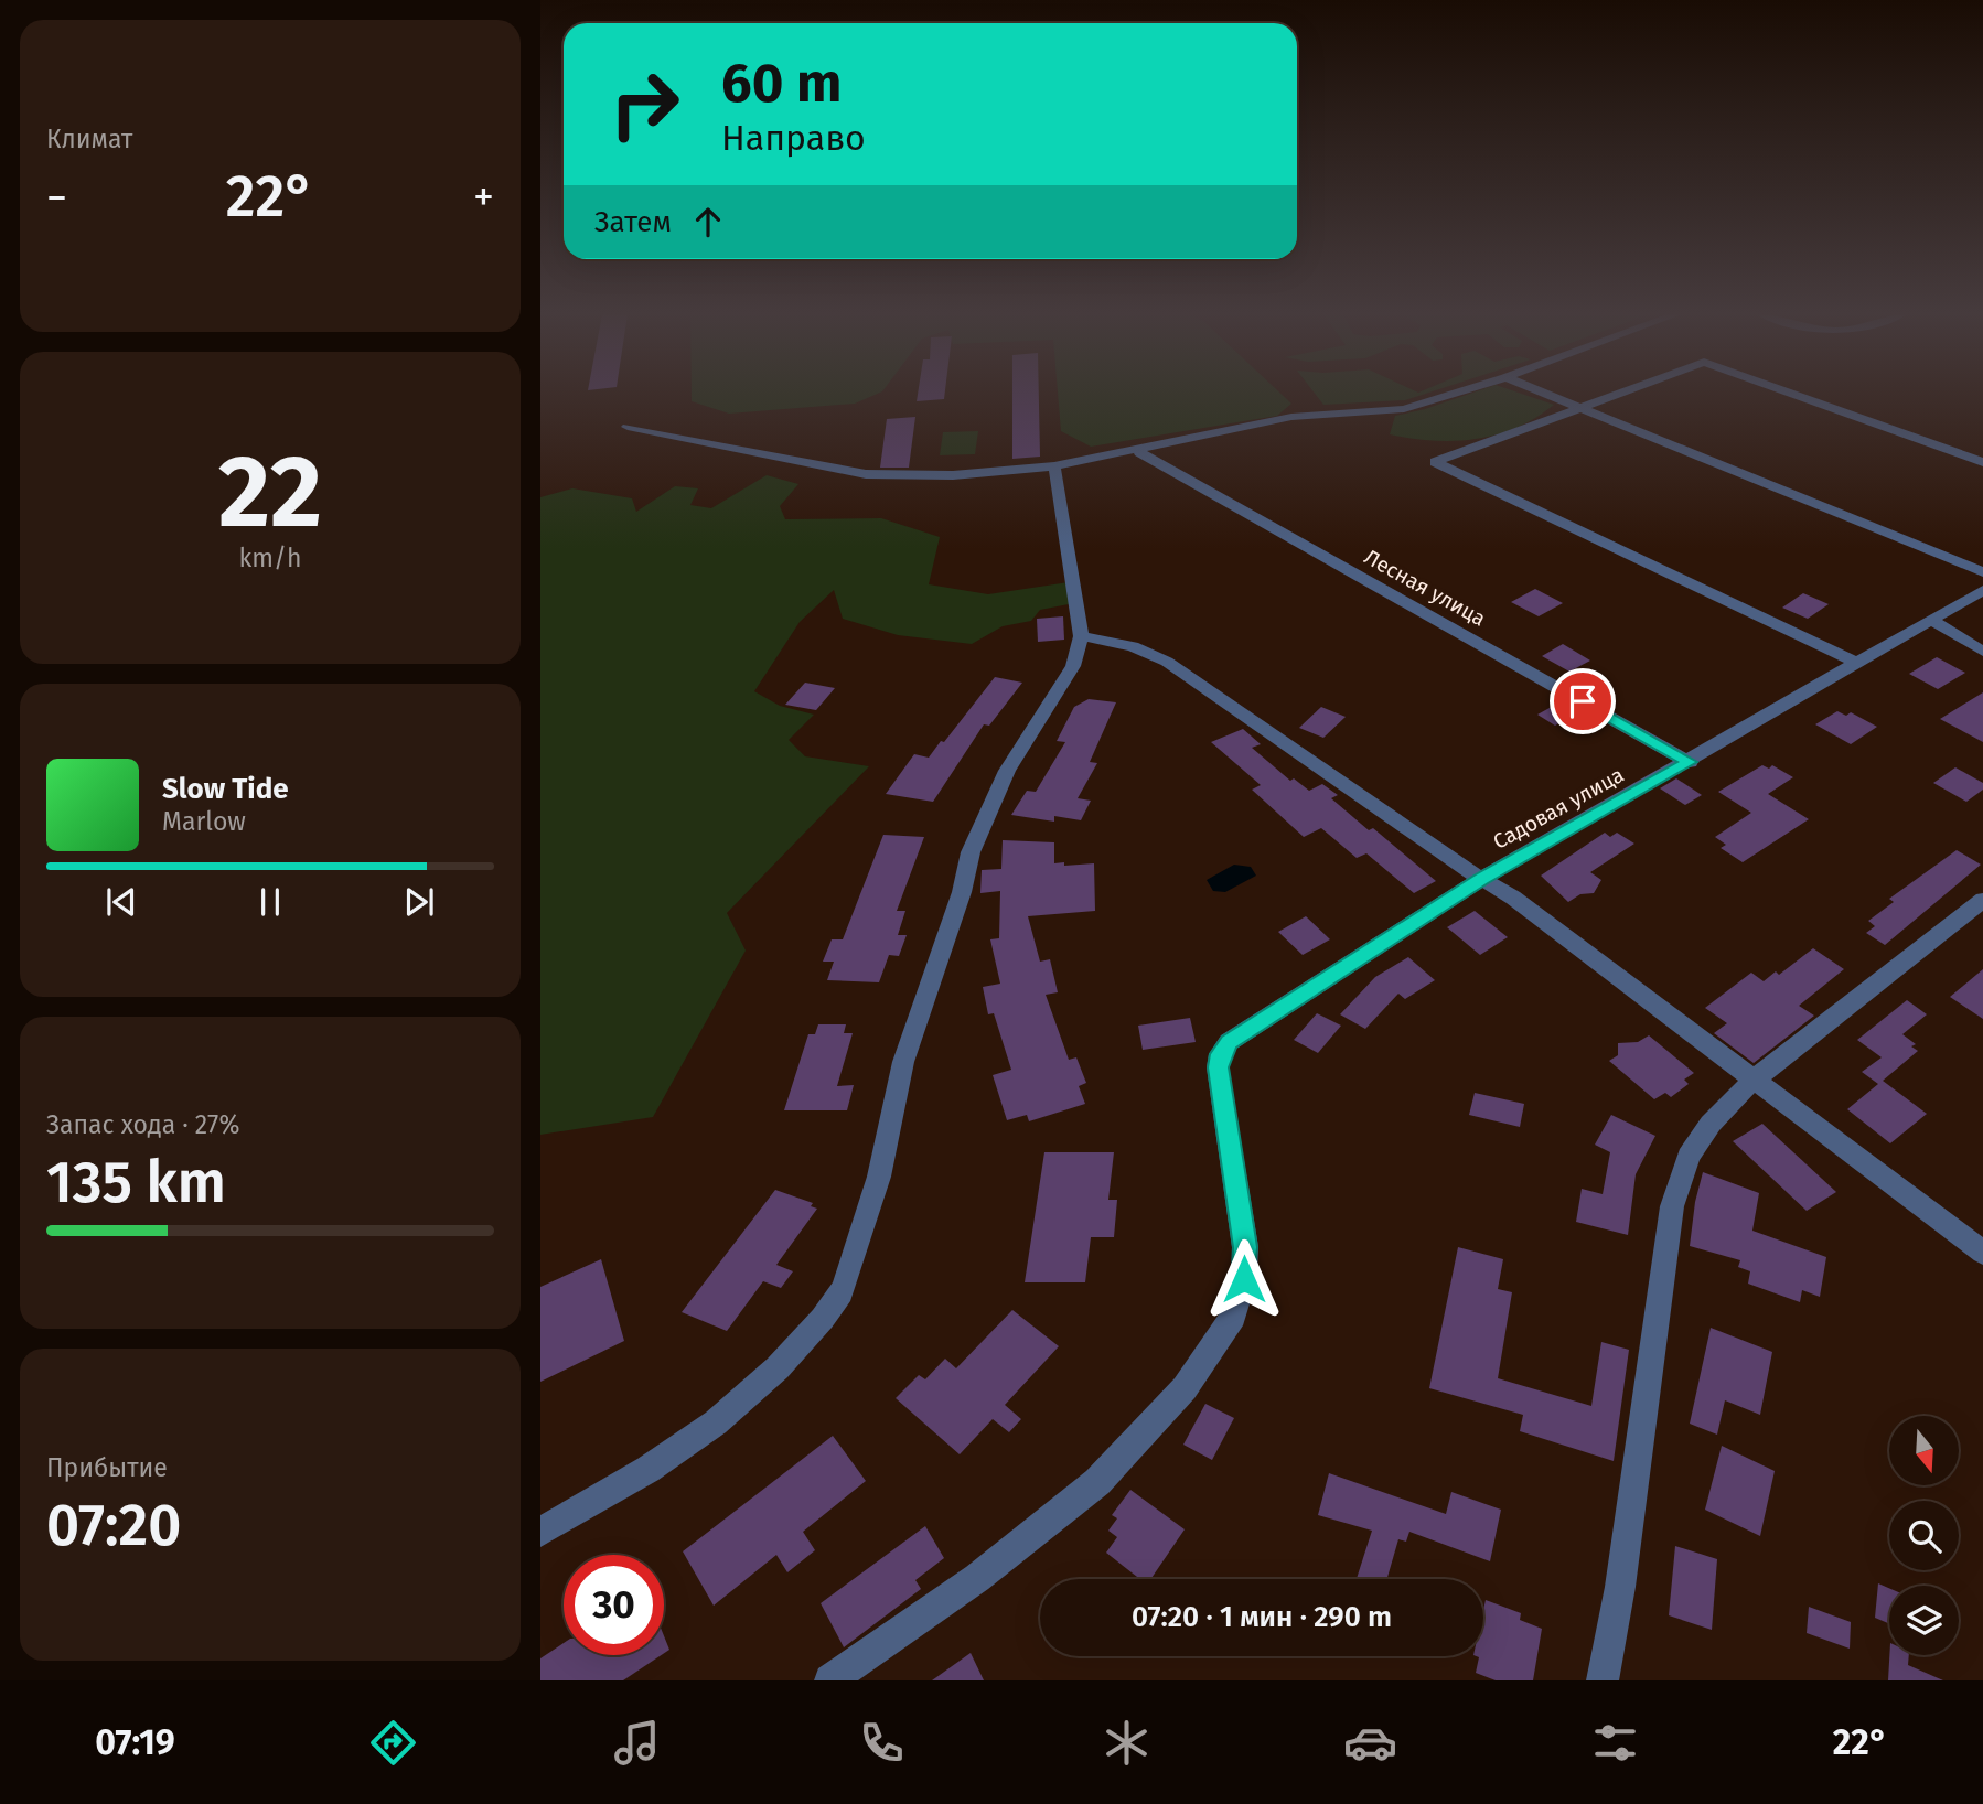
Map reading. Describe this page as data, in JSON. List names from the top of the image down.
{
  "streets": {
    "street": ["Лесная улица", "Садовая улица"]
  },
  "crossings": [
    ["Лесная улица", "Садовая улица"]
  ],
  "north": "bottom",
  "page": {
    "tile": [
      "Климат",
      ["22", "km/h"],
      ["Запас хода · 27%", "135 km"],
      ["Прибытие", "07:20"]
    ],
    "turn": ["60 m", "Направо"],
    "heat": ["−", "22°", "+"],
    "then": "Затем",
    "song": ["Slow Tide", "Marlow"],
    "limit": "30",
    "trip": "07:20 · 1 мин · 290 m",
    "tabs": ["07:19", "22°"]
  }
}
